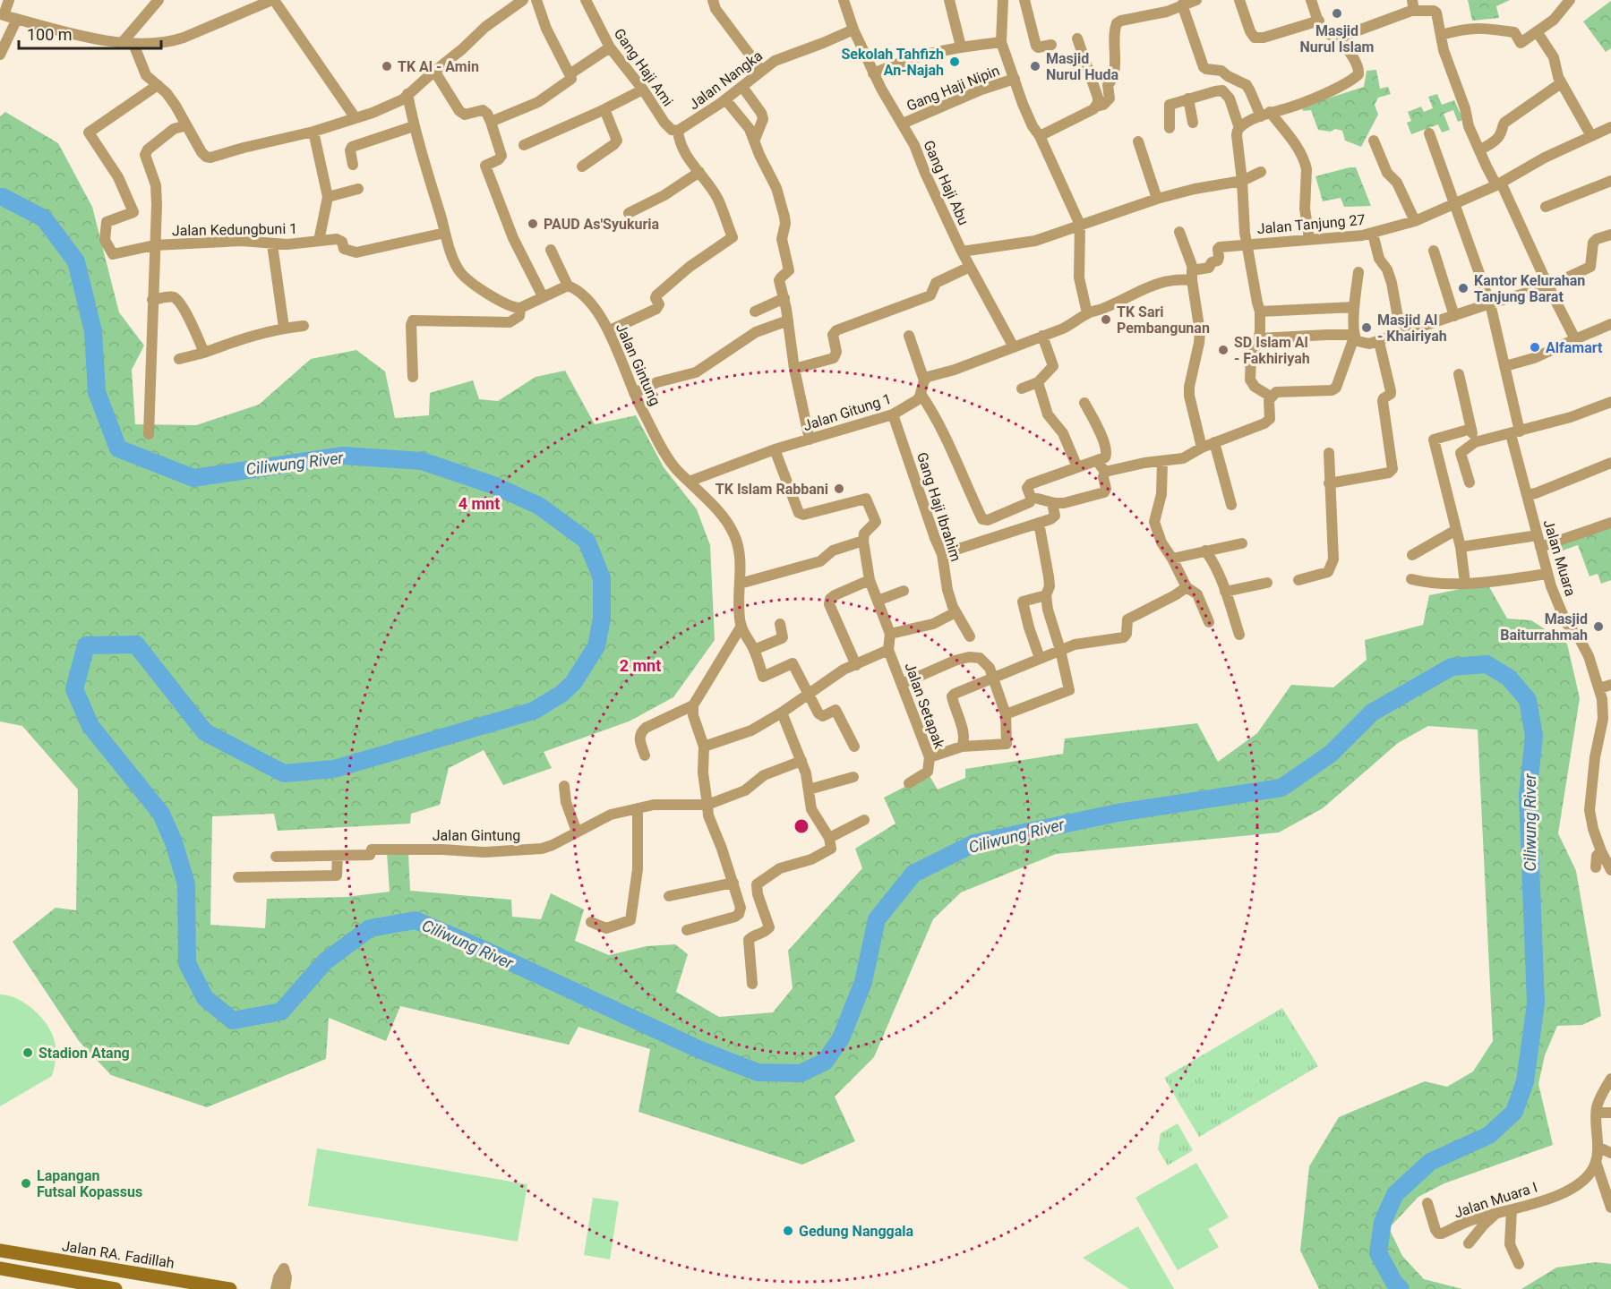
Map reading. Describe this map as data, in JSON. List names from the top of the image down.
{
  "streets": {
    "main road": ["Jalan RA. Fadillah"],
    "street": [
      "Gang Haji Ami",
      "Jalan Nangka",
      "Gang Haji Nipin",
      "Gang Haji Abu",
      "Jalan Tanjung 27",
      "Jalan Kedungbuni 1",
      "Jalan Gintung",
      "Jalan Gitung 1",
      "Gang Haji Ibrahim",
      "Jalan Muara",
      "Jalan Setapak",
      "Jalan Muara I"
    ]
  },
  "crossings": [
    ["Gang Haji Ami", "Jalan Nangka"],
    ["Gang Haji Ami", "Jalan Gintung"],
    ["Jalan Nangka", "Gang Haji Abu"],
    ["Gang Haji Nipin", "Gang Haji Abu"],
    ["Jalan Tanjung 27", "Jalan Muara"],
    ["Jalan Gintung", "Jalan Gitung 1"],
    ["Jalan Gitung 1", "Gang Haji Ibrahim"]
  ],
  "water": ["Ciliwung River"],
  "places": [
    "Masjid Nurul Islam",
    "Sekolah Tahfizh An-Najah",
    "TK Al - Amin",
    "Masjid Nurul Huda",
    "PAUD As'Syukuria",
    "Kantor Kelurahan Tanjung Barat",
    "TK Sari Pembangunan",
    "Masjid Al - Khairiyah",
    "Alfamart",
    "SD Islam Al - Fakhiriyah",
    "TK Islam Rabbani",
    "Masjid Baiturrahmah",
    "Stadion Atang",
    "Lapangan Futsal Kopassus",
    "Gedung Nanggala"
  ],
  "scale_bar": "100 m",
  "rings": ["4 mnt", "2 mnt"]
}
